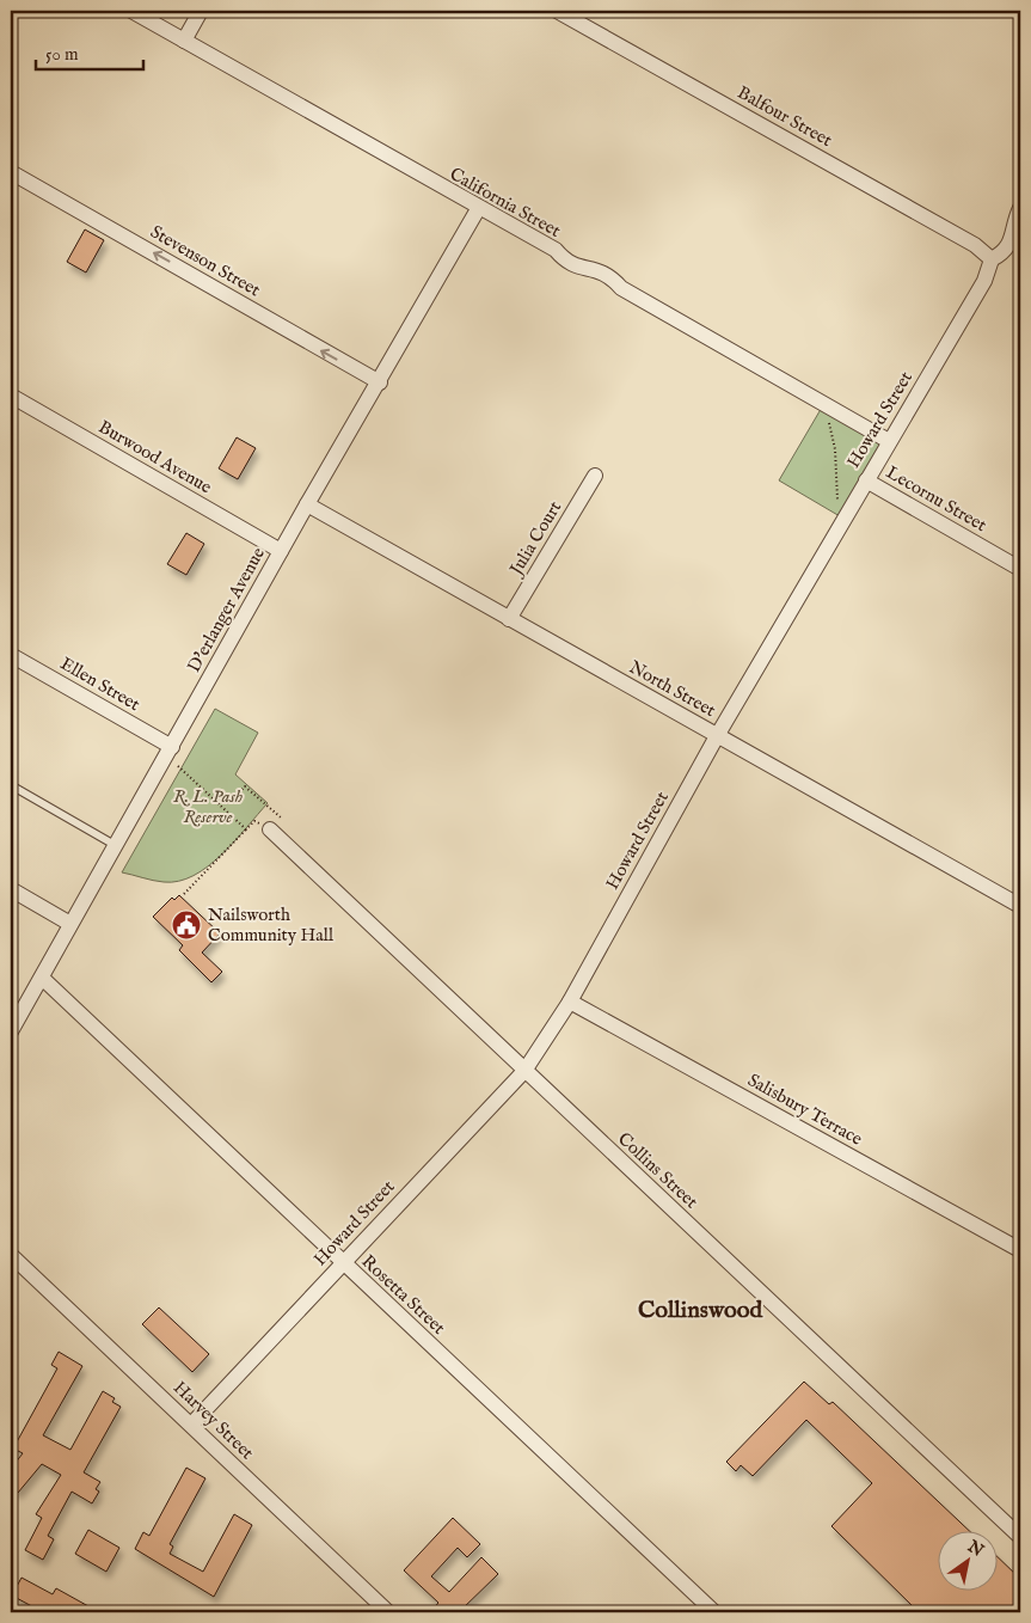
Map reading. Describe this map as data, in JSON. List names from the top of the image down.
{
  "streets": {
    "street": [
      "Balfour Street",
      "California Street",
      "Stevenson Street",
      "Howard Street",
      "Burwood Avenue",
      "Lecornu Street",
      "Julia Court",
      "D'erlanger Avenue",
      "Ellen Street",
      "North Street",
      "Salisbury Terrace",
      "Collins Street",
      "Rosetta Street",
      "Harvey Street"
    ]
  },
  "crossings": [
    ["Balfour Street", "Howard Street"],
    ["California Street", "Howard Street"],
    ["California Street", "D'erlanger Avenue"],
    ["Stevenson Street", "D'erlanger Avenue"],
    ["Howard Street", "Lecornu Street"],
    ["Howard Street", "North Street"],
    ["Howard Street", "Salisbury Terrace"],
    ["Howard Street", "Collins Street"],
    ["Howard Street", "Rosetta Street"],
    ["Howard Street", "Harvey Street"],
    ["Burwood Avenue", "D'erlanger Avenue"],
    ["Julia Court", "North Street"],
    ["D'erlanger Avenue", "Ellen Street"],
    ["D'erlanger Avenue", "North Street"],
    ["D'erlanger Avenue", "Rosetta Street"]
  ],
  "one_way": ["Stevenson Street"],
  "districts": ["Collinswood"],
  "parks": ["R. L. Pash Reserve"],
  "places": {
    "public building": ["Nailsworth Community Hall"]
  },
  "scale_bar": "50 m",
  "north": "top right"
}
